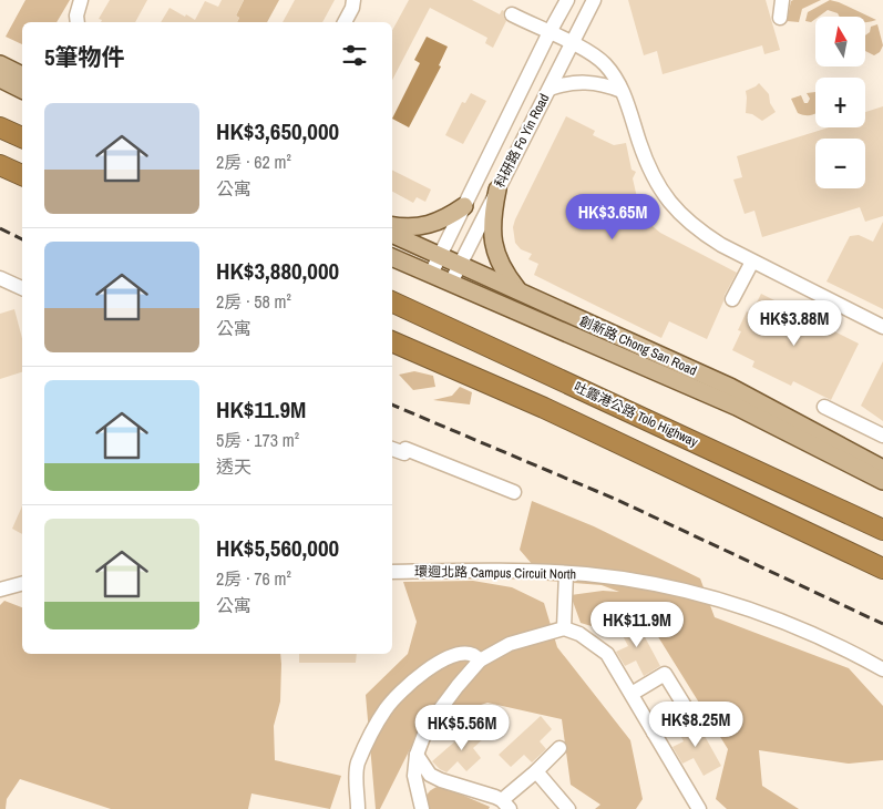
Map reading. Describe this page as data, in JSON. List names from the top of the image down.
{
  "streets": {
    "highway": ["吐露港公路 Tolo Highway"],
    "main road": ["創新路 Chong San Road"],
    "street": ["科研路 Fo Yin Road", "環迴北路 Campus Circuit North"]
  },
  "crossings": [
    ["科研路 Fo Yin Road", "創新路 Chong San Road"]
  ],
  "north": "top",
  "page": {
    "map_buttons": ["+", "−"],
    "heading": "5筆物件",
    "list": [
      {
        "name": "HK$3,650,000",
        "note": "2房 · 62 m² · 公寓"
      },
      {
        "name": "HK$3,880,000",
        "note": "2房 · 58 m² · 公寓"
      },
      {
        "name": "HK$11.9M",
        "note": "5房 · 173 m² · 透天"
      },
      {
        "name": "HK$5,560,000",
        "note": "2房 · 76 m² · 公寓"
      }
    ],
    "price": [
      "HK$3.65M",
      "HK$3.88M",
      "HK$11.9M",
      "HK$8.25M",
      "HK$5.56M"
    ]
  }
}
